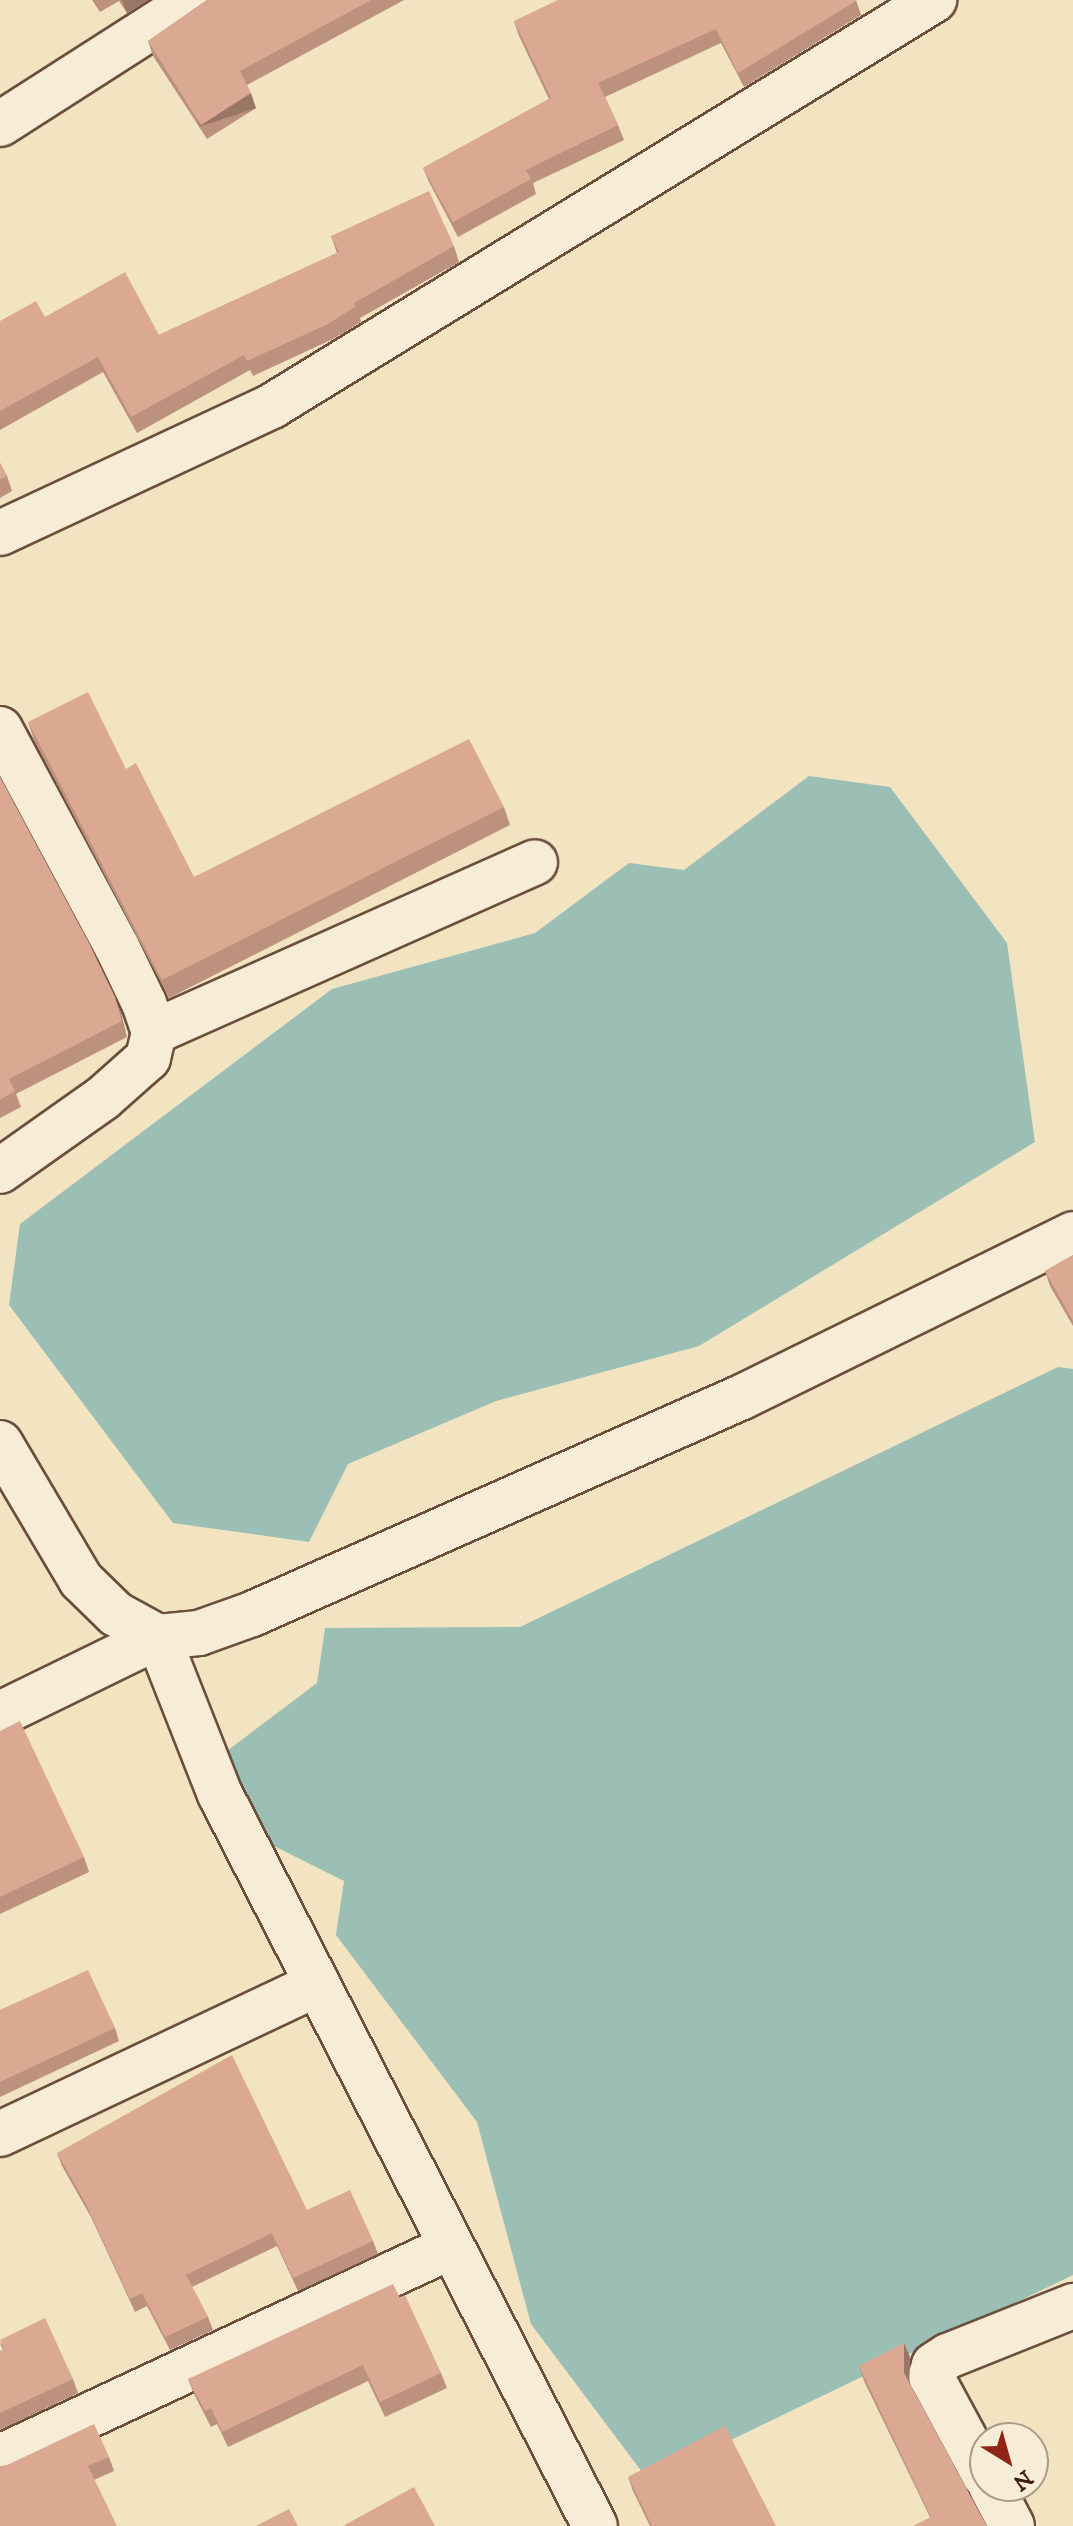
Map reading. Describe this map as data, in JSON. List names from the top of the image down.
{
  "north": "bottom right"
}
